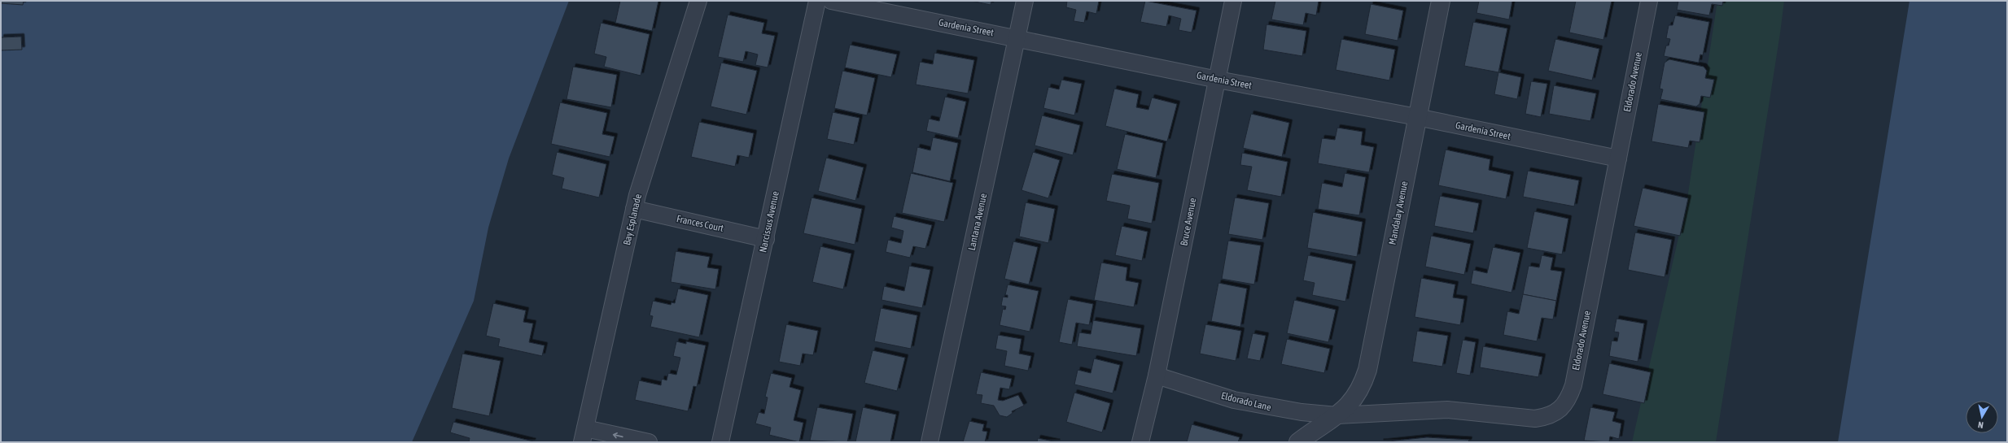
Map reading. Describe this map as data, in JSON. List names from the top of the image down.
{
  "streets": {
    "street": [
      "Gardenia Street",
      "Eldorado Avenue",
      "Mandalay Avenue",
      "Bay Esplanade",
      "Narcissus Avenue",
      "Lantana Avenue",
      "Bruce Avenue",
      "Frances Court",
      "Eldorado Lane"
    ]
  },
  "crossings": [
    ["Gardenia Street", "Eldorado Avenue"],
    ["Gardenia Street", "Mandalay Avenue"],
    ["Gardenia Street", "Lantana Avenue"],
    ["Gardenia Street", "Bruce Avenue"],
    ["Eldorado Avenue", "Mandalay Avenue"],
    ["Eldorado Avenue", "Eldorado Lane"],
    ["Mandalay Avenue", "Eldorado Lane"],
    ["Bay Esplanade", "Frances Court"],
    ["Narcissus Avenue", "Frances Court"],
    ["Bruce Avenue", "Eldorado Lane"]
  ],
  "north": "bottom"
}
